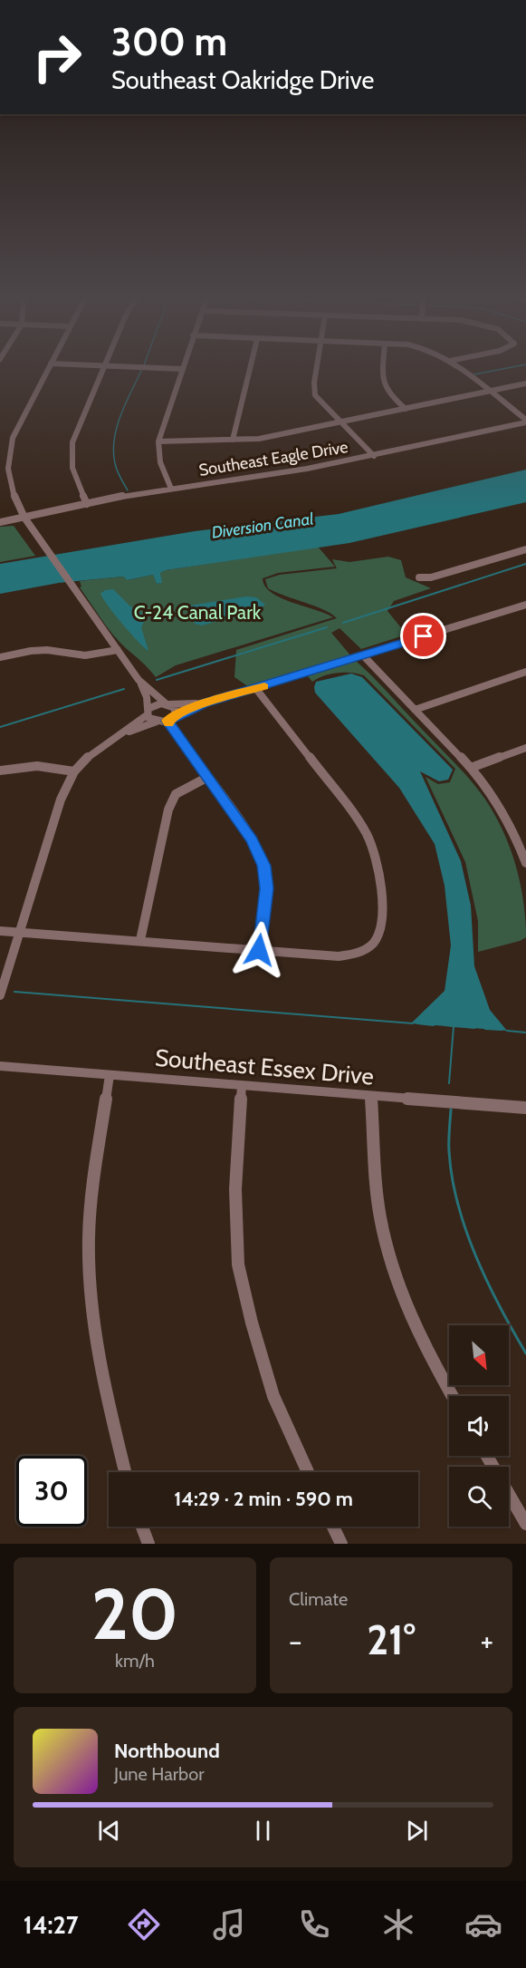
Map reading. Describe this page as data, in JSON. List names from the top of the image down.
{
  "streets": {
    "street": ["Southeast Eagle Drive", "Southeast Essex Drive"]
  },
  "water": ["Diversion Canal"],
  "parks": ["C-24 Canal Park"],
  "north": "bottom right",
  "page": {
    "turn": ["300 m", "Southeast Oakridge Drive"],
    "limit": "30",
    "trip": "14:29 · 2 min · 590 m",
    "tile": [
      ["20", "km/h"],
      "Climate"
    ],
    "heat": ["−", "21°", "+"],
    "song": ["Northbound", "June Harbor"],
    "tabs": "14:27"
  }
}
